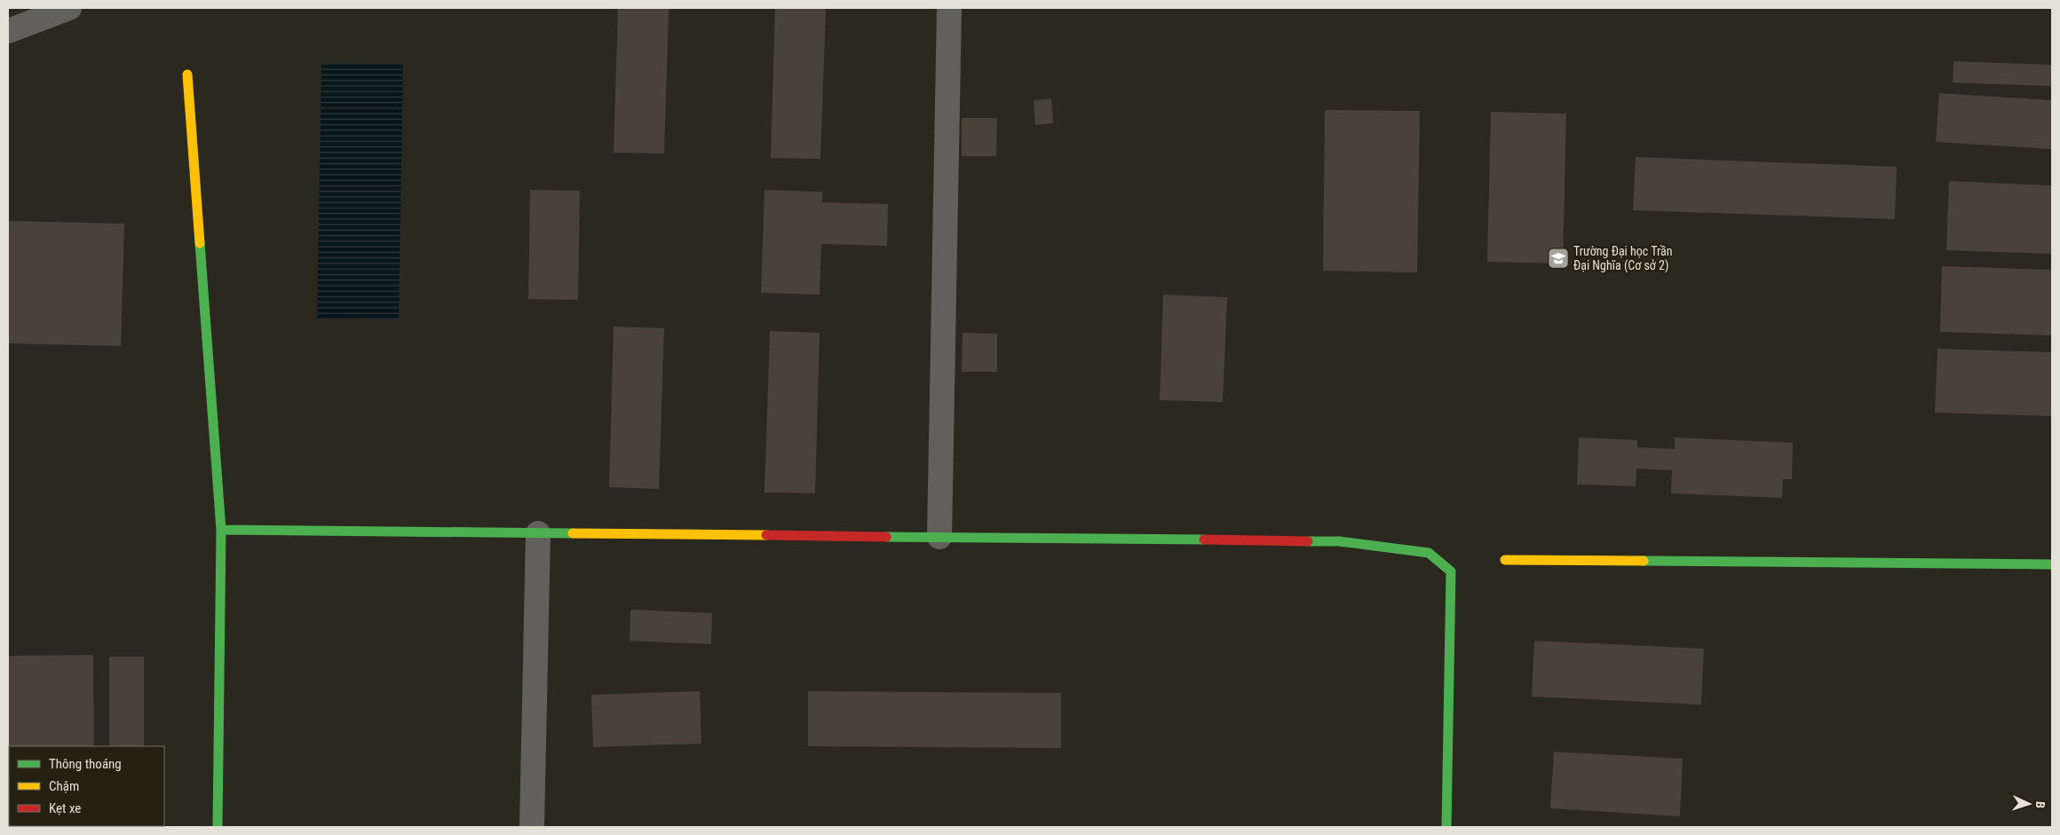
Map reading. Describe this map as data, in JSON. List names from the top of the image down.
{
  "places": {
    "school or university": ["Trường Đại học Trần Đại Nghĩa (Cơ sở 2)"]
  },
  "legend": ["Thông thoáng", "Chậm", "Kẹt xe"],
  "north": "right"
}
